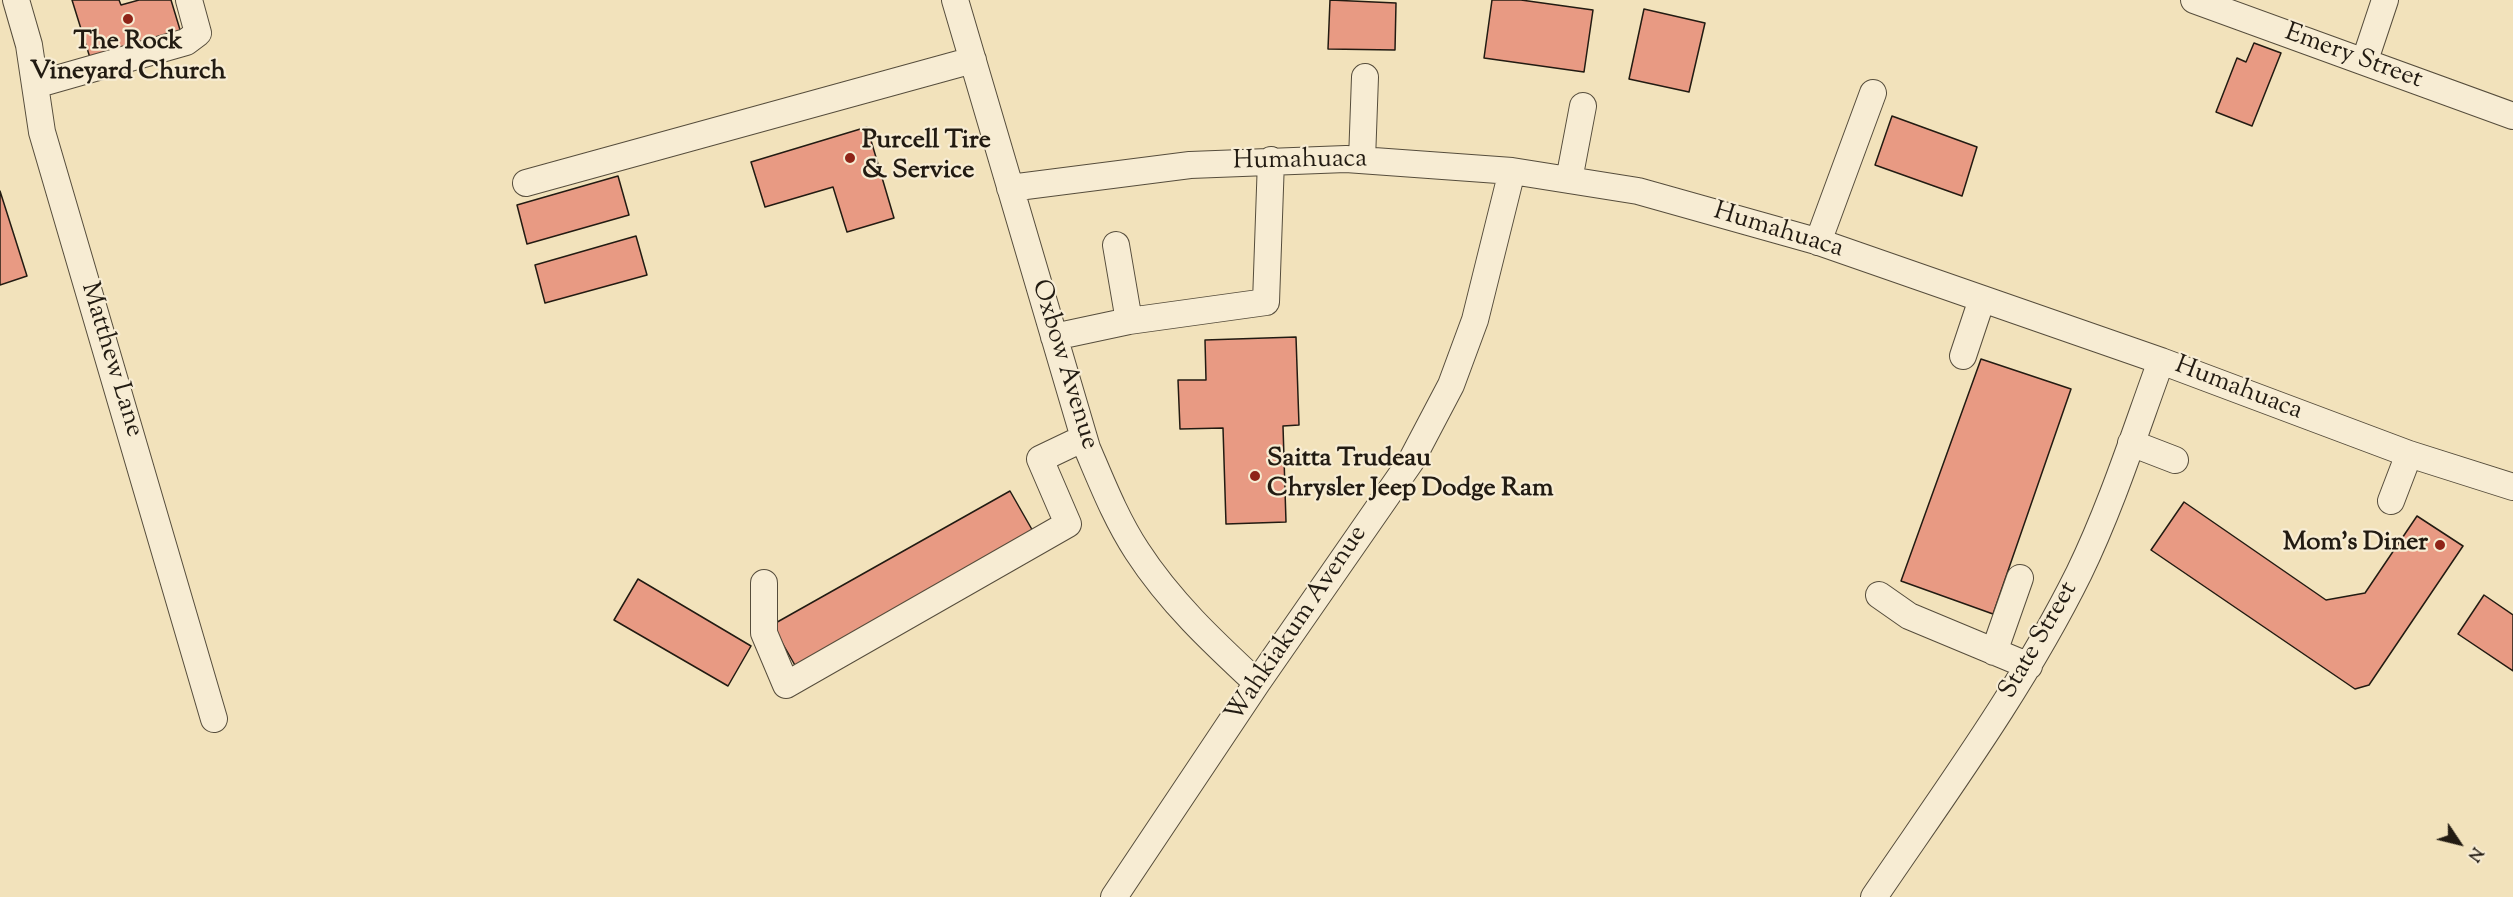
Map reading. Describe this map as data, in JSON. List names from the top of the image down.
{
  "streets": {
    "street": [
      "Emery Street",
      "Humahuaca",
      "Matthew Lane",
      "Oxbow Avenue",
      "Wahkiakum Avenue",
      "State Street"
    ]
  },
  "crossings": [
    ["Humahuaca", "Oxbow Avenue"],
    ["Humahuaca", "Wahkiakum Avenue"],
    ["Humahuaca", "State Street"],
    ["Oxbow Avenue", "Wahkiakum Avenue"]
  ],
  "places": [
    "The Rock Vineyard Church",
    "Purcell Tire & Service",
    "Saitta Trudeau Chrysler Jeep Dodge Ram",
    "Mom's Diner"
  ],
  "north": "bottom right"
}
